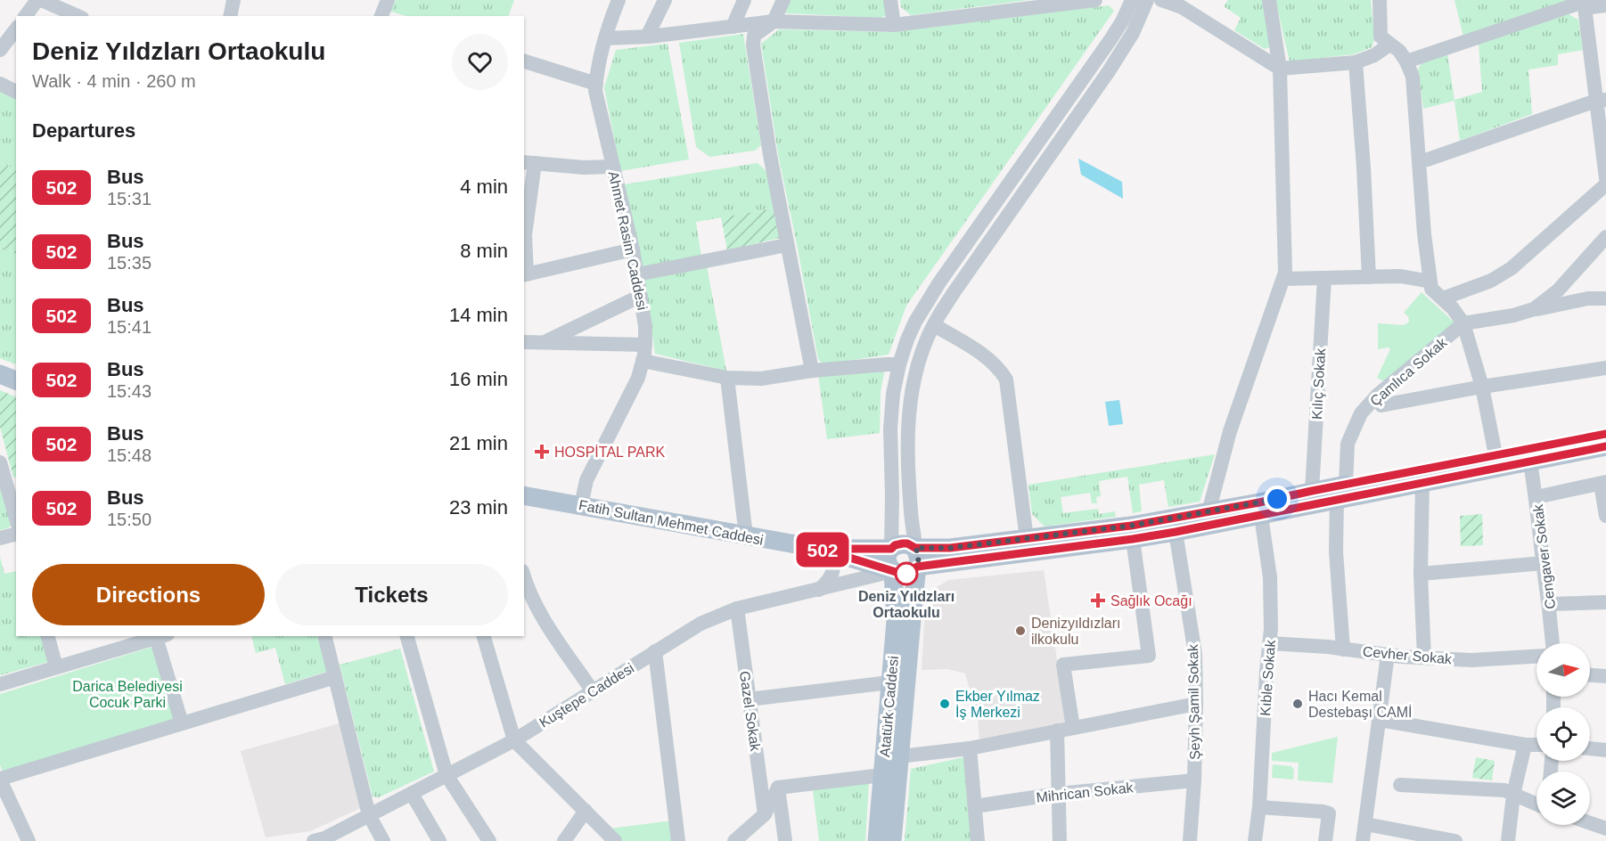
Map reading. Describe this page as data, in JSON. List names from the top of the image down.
{
  "streets": {
    "main road": ["Fatih Sultan Mehmet Caddesi", "Atatürk Caddesi"],
    "street": [
      "Ahmet Rasim Caddesi",
      "Çamlıca Sokak",
      "Kılıç Sokak",
      "Cengaver Sokak",
      "Cevher Sokak",
      "Kıble Sokak",
      "Kuştepe Caddesi",
      "Şeyh Şamil Sokak",
      "Gazel Sokak",
      "Mihrican Sokak"
    ]
  },
  "crossings": [
    ["Ahmet Rasim Caddesi", "Fatih Sultan Mehmet Caddesi"],
    ["Çamlıca Sokak", "Cevher Sokak"],
    ["Fatih Sultan Mehmet Caddesi", "Kuştepe Caddesi"],
    ["Fatih Sultan Mehmet Caddesi", "Atatürk Caddesi"],
    ["Cevher Sokak", "Kıble Sokak"],
    ["Kuştepe Caddesi", "Atatürk Caddesi"],
    ["Kuştepe Caddesi", "Gazel Sokak"],
    ["Şeyh Şamil Sokak", "Mihrican Sokak"]
  ],
  "parks": ["Darica Belediyesi Cocuk Parki"],
  "places": {
    "health": ["HOSPİTAL PARK", "Sağlık Ocağı"],
    "other": [
      "Deniz Yıldzları Ortaokulu",
      "Denizyıldızları ilkokulu",
      "Ekber Yılmaz İş Merkezi",
      "Hacı Kemal Destebaşı CAMİ"
    ]
  },
  "lines": ["bus line 502"],
  "north": "right",
  "page": {
    "on_map": "502",
    "heading": [
      ["Deniz Yıldzları Ortaokulu", "Walk · 4 min · 260 m"],
      "Departures"
    ],
    "list": [
      {
        "mark": "502",
        "name": "Bus",
        "note": "15:31",
        "value": "4 min"
      },
      {
        "mark": "502",
        "name": "Bus",
        "note": "15:35",
        "value": "8 min"
      },
      {
        "mark": "502",
        "name": "Bus",
        "note": "15:41",
        "value": "14 min"
      },
      {
        "mark": "502",
        "name": "Bus",
        "note": "15:43",
        "value": "16 min"
      },
      {
        "mark": "502",
        "name": "Bus",
        "note": "15:48",
        "value": "21 min"
      },
      {
        "mark": "502",
        "name": "Bus",
        "note": "15:50",
        "value": "23 min"
      }
    ],
    "buttons": ["Directions", "Tickets"]
  }
}
